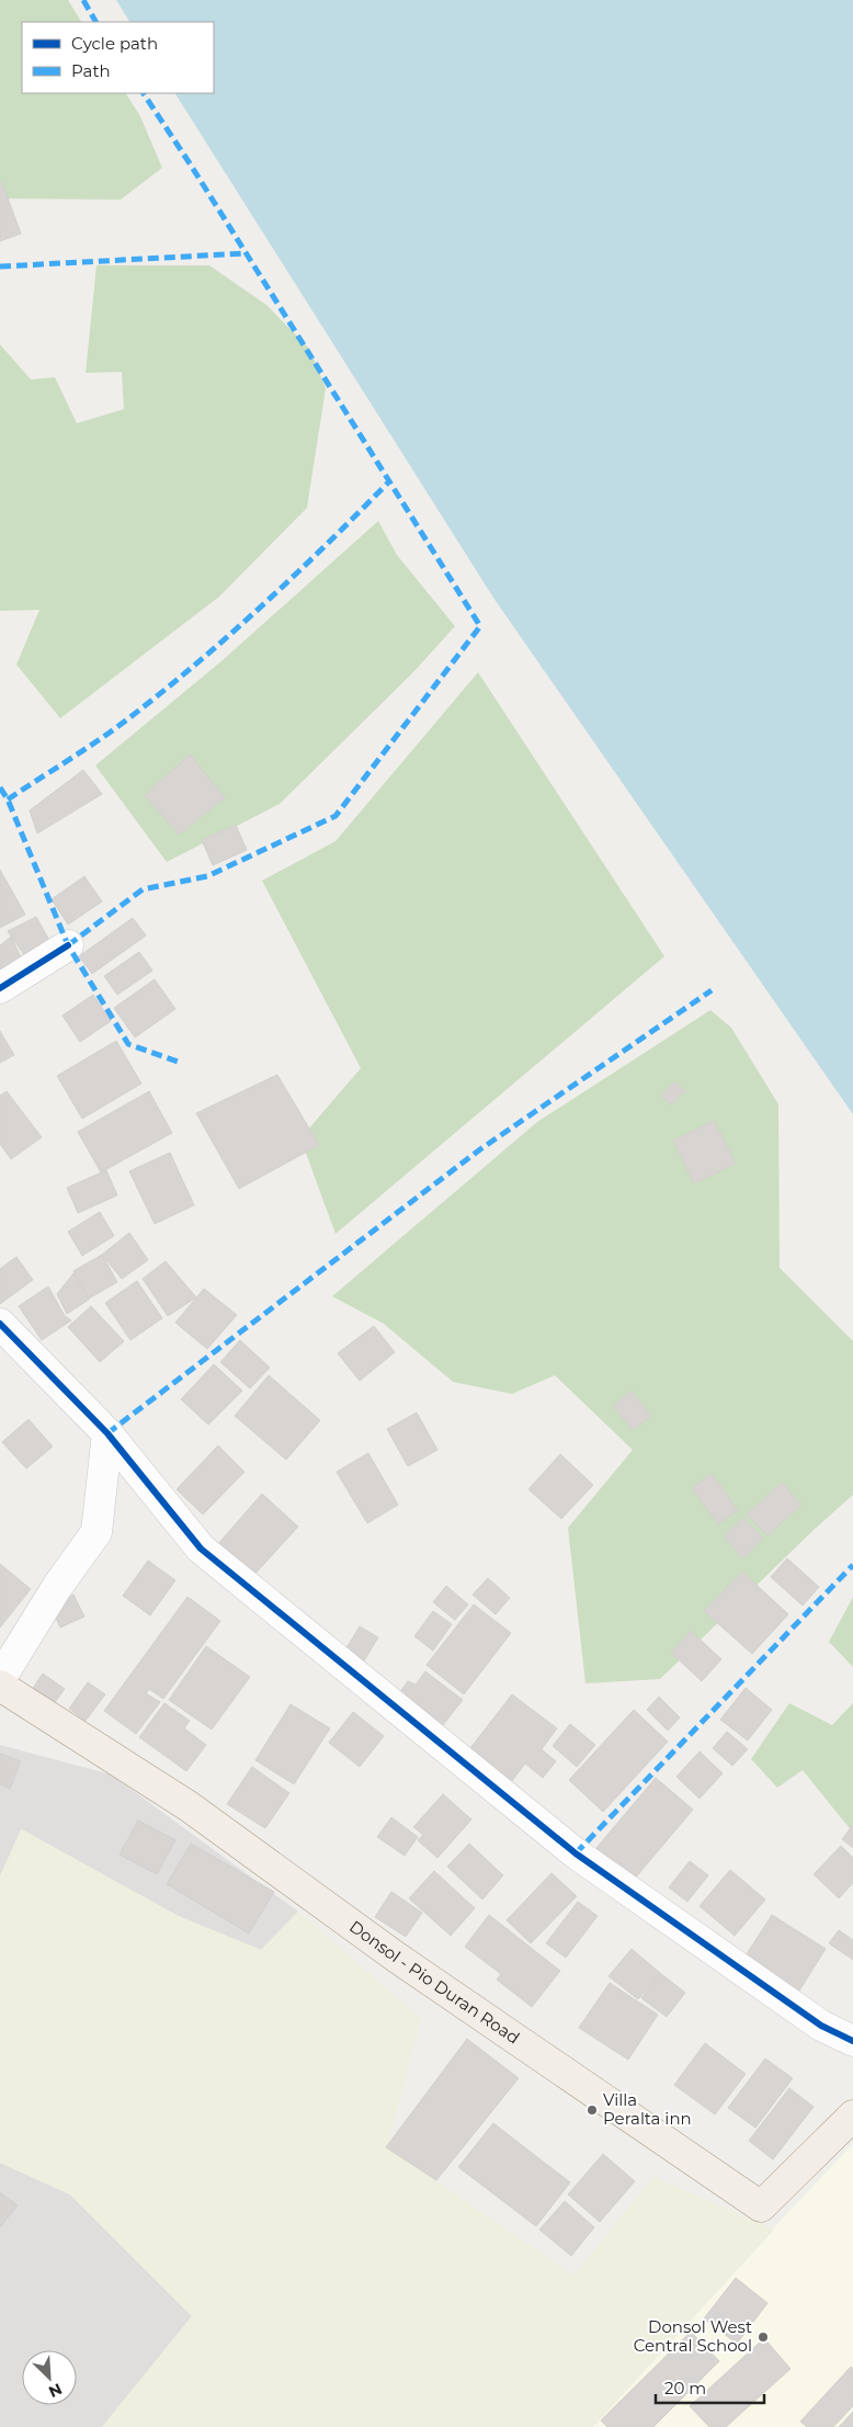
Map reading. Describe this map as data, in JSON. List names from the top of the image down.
{
  "streets": {
    "main road": ["Donsol - Pio Duran Road"]
  },
  "places": ["Villa Peralta inn", "Donsol West Central School"],
  "legend": ["Cycle path", "Path"],
  "scale_bar": "20 m",
  "north": "bottom right"
}
